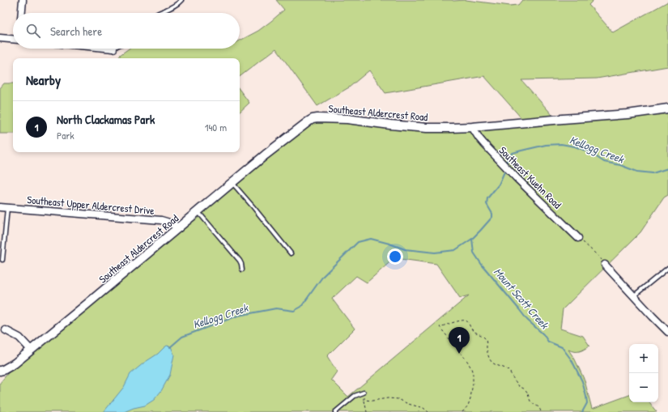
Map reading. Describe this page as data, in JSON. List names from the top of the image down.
{
  "streets": {
    "street": ["Southeast Aldercrest Road", "Southeast Kuehn Road", "Southeast Upper Aldercrest Drive"]
  },
  "crossings": [
    ["Southeast Aldercrest Road", "Southeast Kuehn Road"],
    ["Southeast Aldercrest Road", "Southeast Upper Aldercrest Drive"]
  ],
  "water": ["Kellogg Creek", "Mount Scott Creek"],
  "page": {
    "search": "Search here",
    "heading": "Nearby",
    "list": [
      {
        "mark": "1",
        "name": "North Clackamas Park",
        "note": "Park",
        "value": "140 m"
      }
    ],
    "pins": "1",
    "map_buttons": ["+", "−"]
  }
}
